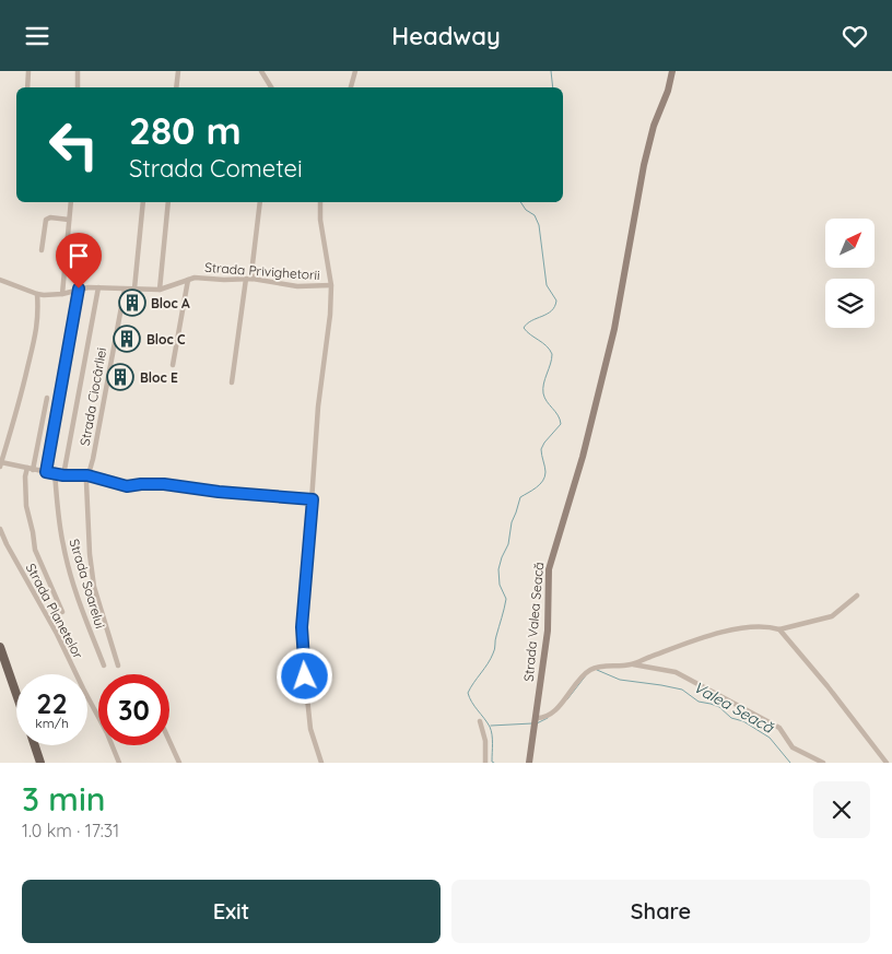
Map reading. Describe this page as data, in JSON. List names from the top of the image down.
{
  "streets": {
    "main road": ["Strada Valea Seacă"],
    "street": [
      "Strada Privighetorii",
      "Strada Ciocârliei",
      "Strada Soarelui",
      "Strada Planetelor"
    ]
  },
  "crossings": [
    ["Strada Privighetorii", "Strada Ciocârliei"]
  ],
  "water": ["Valea Seacă"],
  "places": {
    "building": ["Bloc A", "Bloc C", "Bloc E"]
  },
  "north": "top right",
  "page": {
    "header": "Headway",
    "turn": ["280 m", "Strada Cometei"],
    "speed": "22 km/h",
    "limit": "30",
    "heading": ["3 min", "1.0 km · 17:31"],
    "buttons": ["Exit", "Share"]
  }
}
